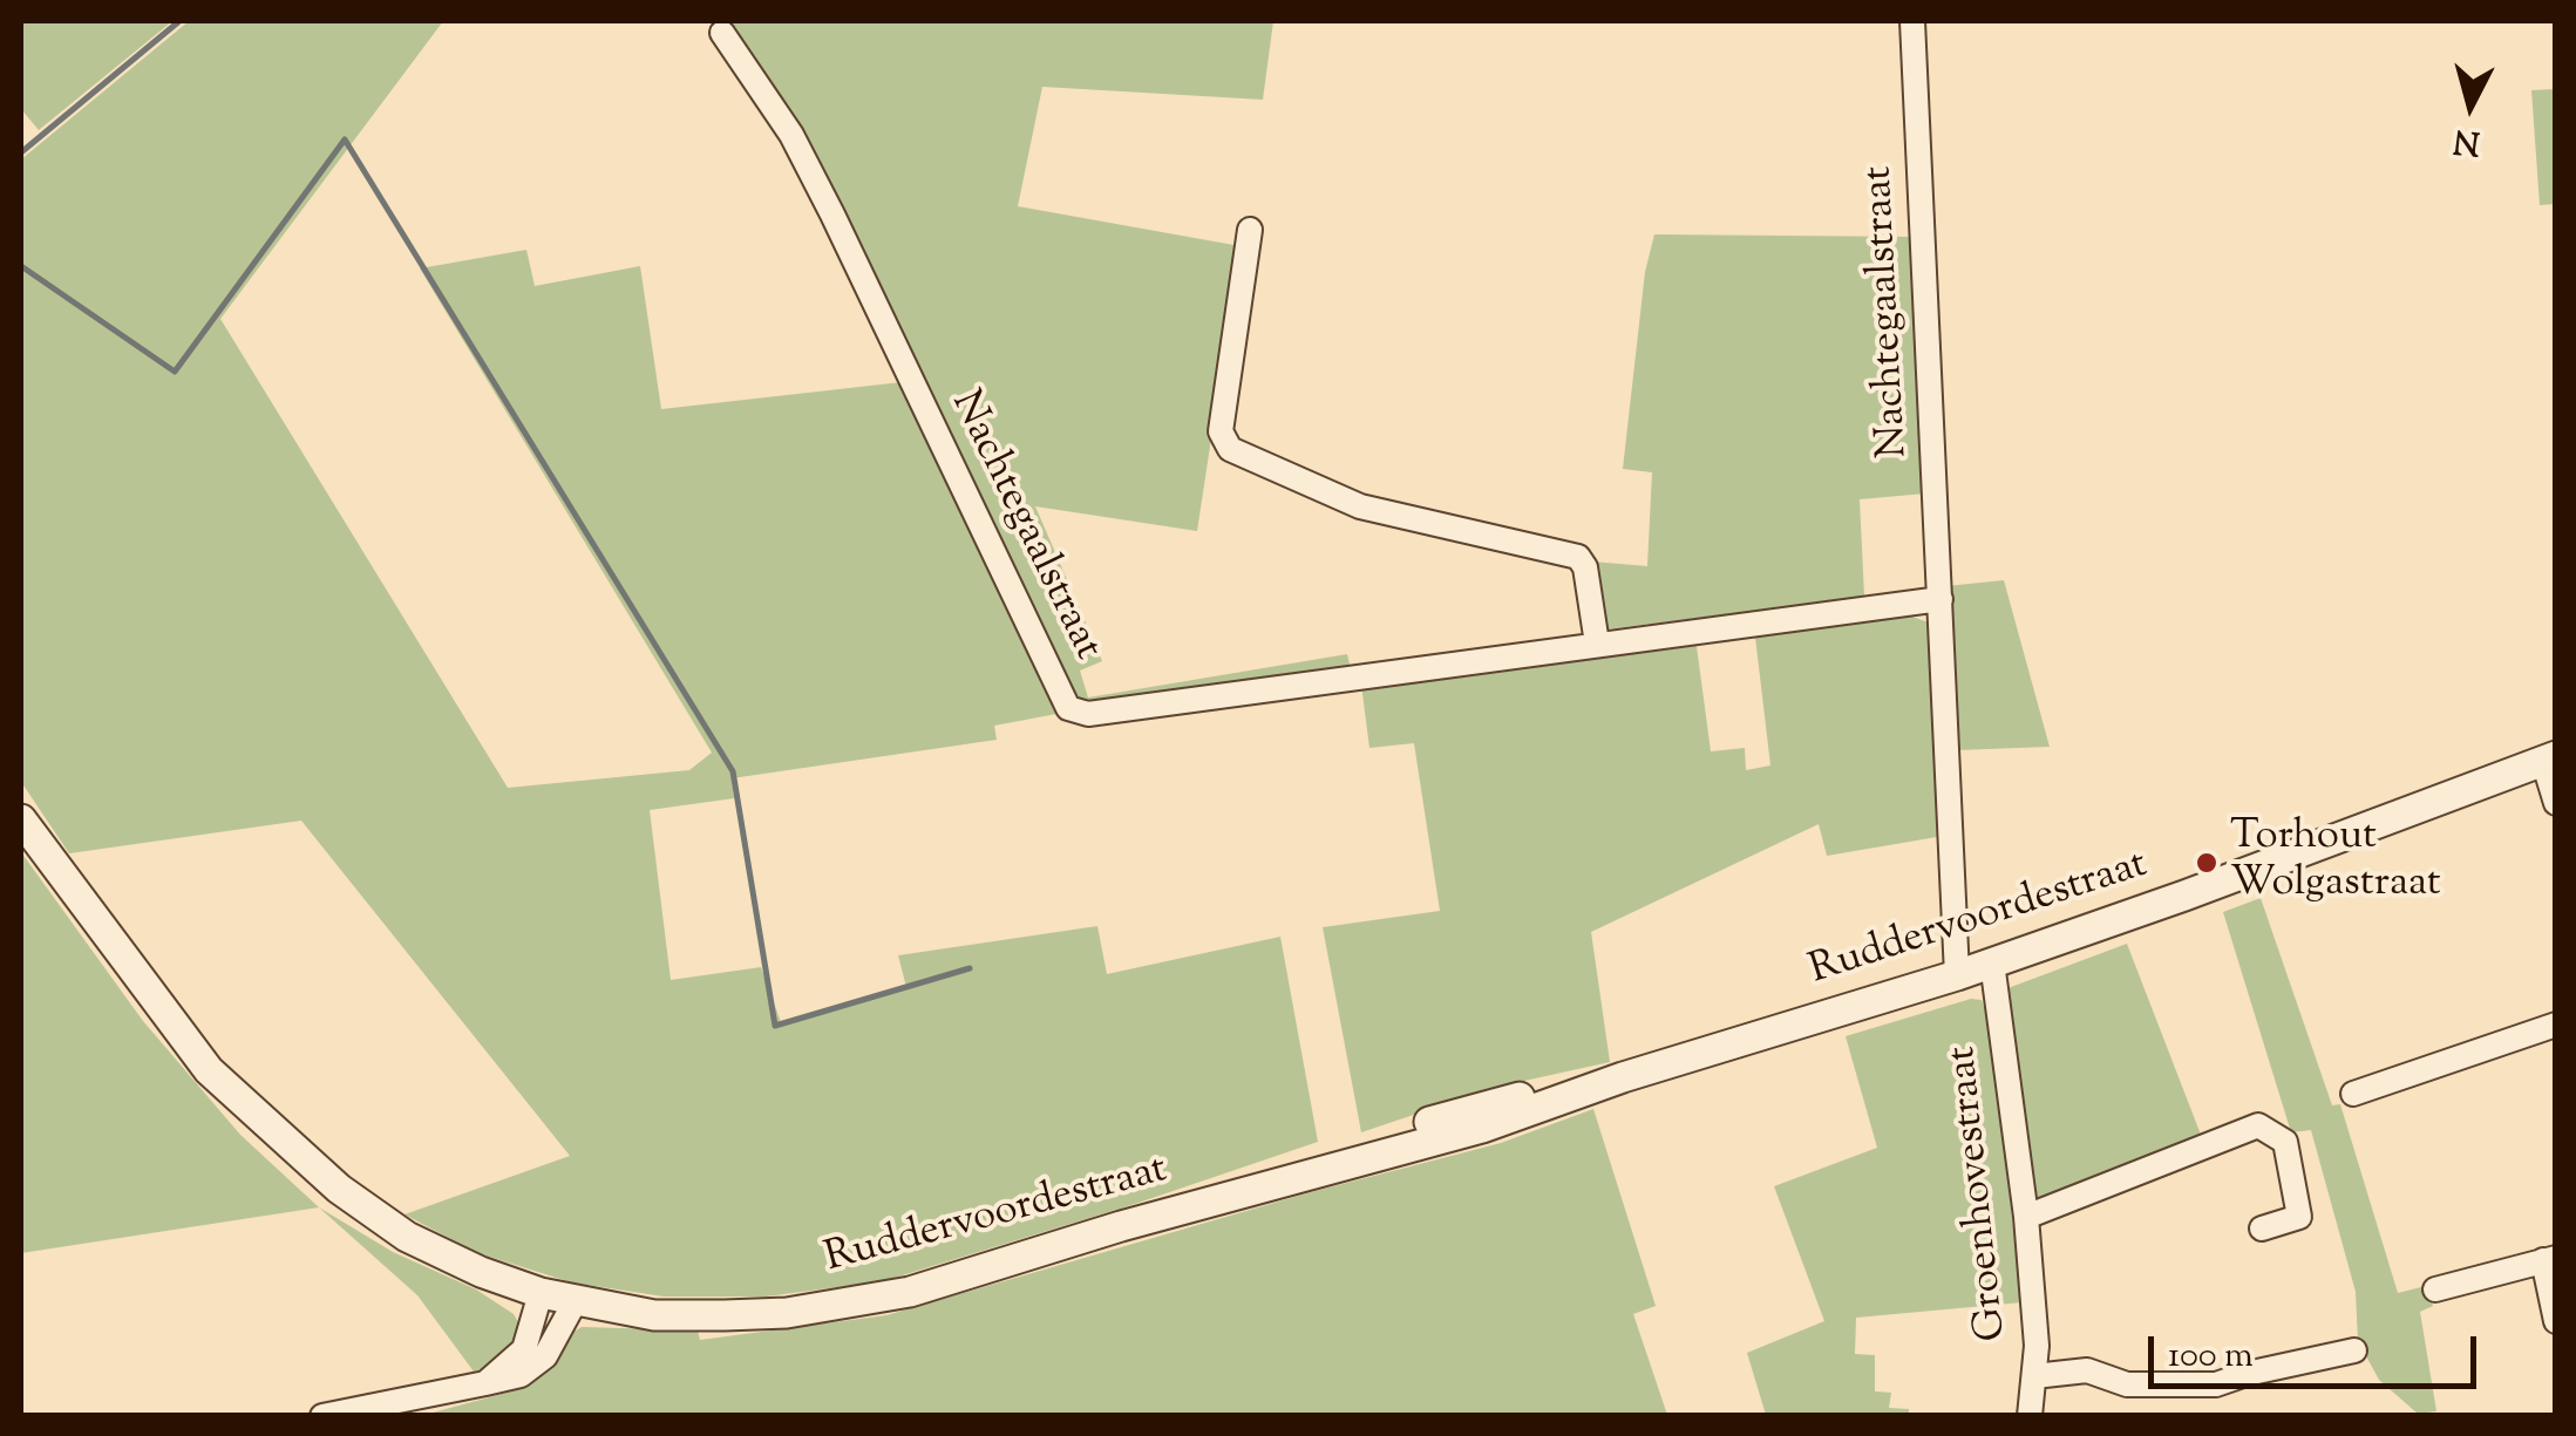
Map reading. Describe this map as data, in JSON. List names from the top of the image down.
{
  "streets": {
    "street": ["Nachtegaalstraat", "Ruddervoordestraat", "Groenhovestraat"]
  },
  "crossings": [
    ["Nachtegaalstraat", "Ruddervoordestraat"],
    ["Ruddervoordestraat", "Groenhovestraat"]
  ],
  "places": ["Torhout Wolgastraat"],
  "scale_bar": "100 m",
  "north": "bottom"
}
